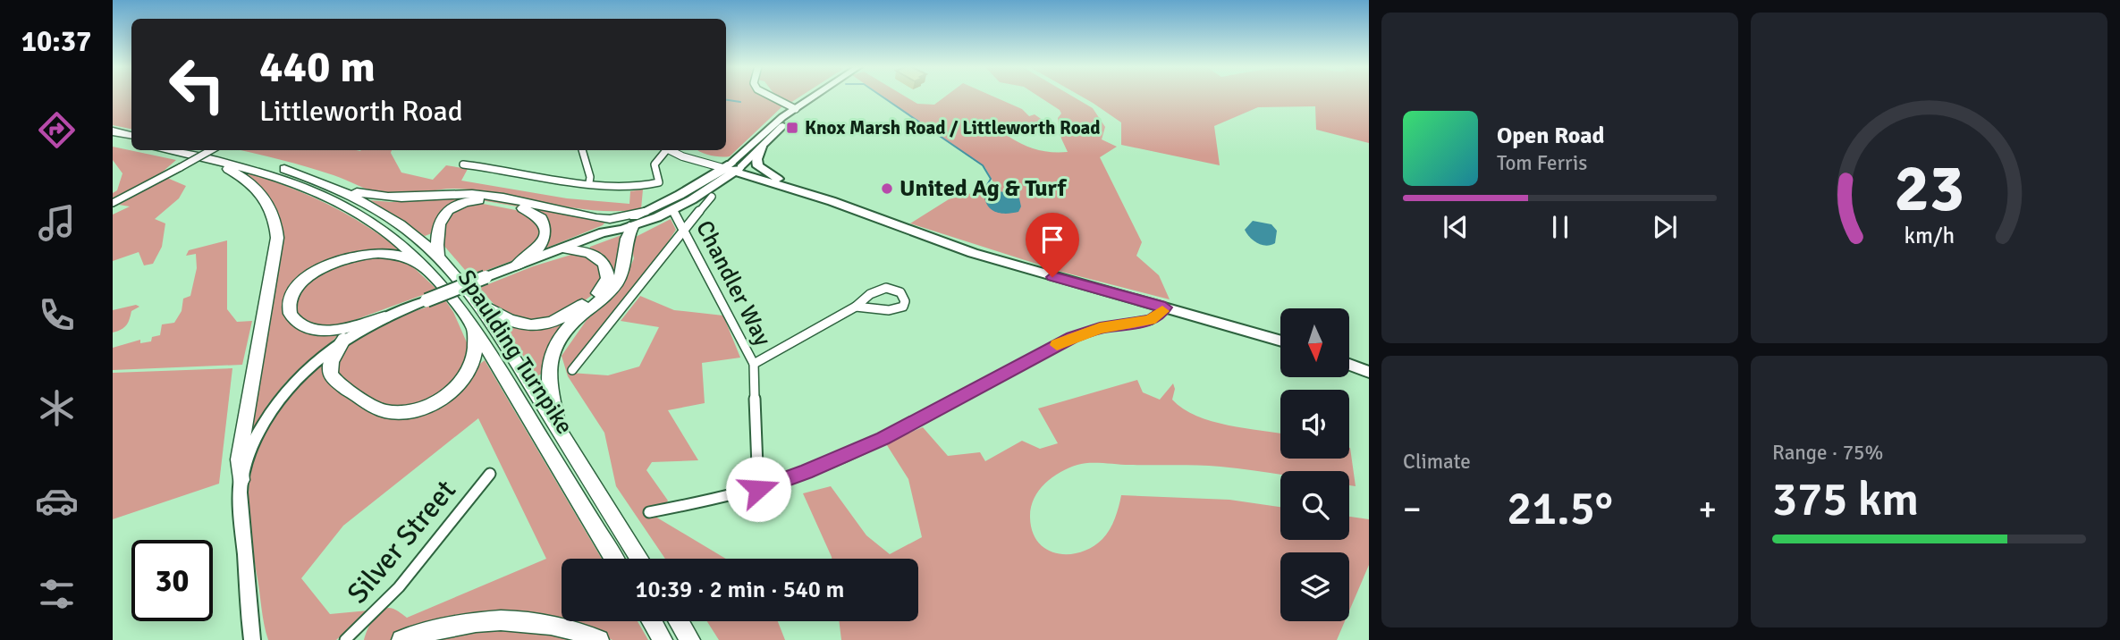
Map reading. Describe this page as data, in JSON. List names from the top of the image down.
{
  "streets": {
    "highway": ["Spaulding Turnpike"],
    "street": ["Chandler Way", "Silver Street"]
  },
  "places": {
    "transit": ["Knox Marsh Road / Littleworth Road"],
    "other": ["United Ag & Turf"]
  },
  "north": "bottom",
  "page": {
    "tabs": "10:37",
    "turn": ["440 m", "Littleworth Road"],
    "song": ["Open Road", "Tom Ferris"],
    "tile": [
      "Climate",
      ["Range · 75%", "375 km"]
    ],
    "heat": ["−", "21.5°", "+"],
    "limit": "30",
    "trip": "10:39 · 2 min · 540 m",
    "gauge": ["23", "km/h"]
  }
}
